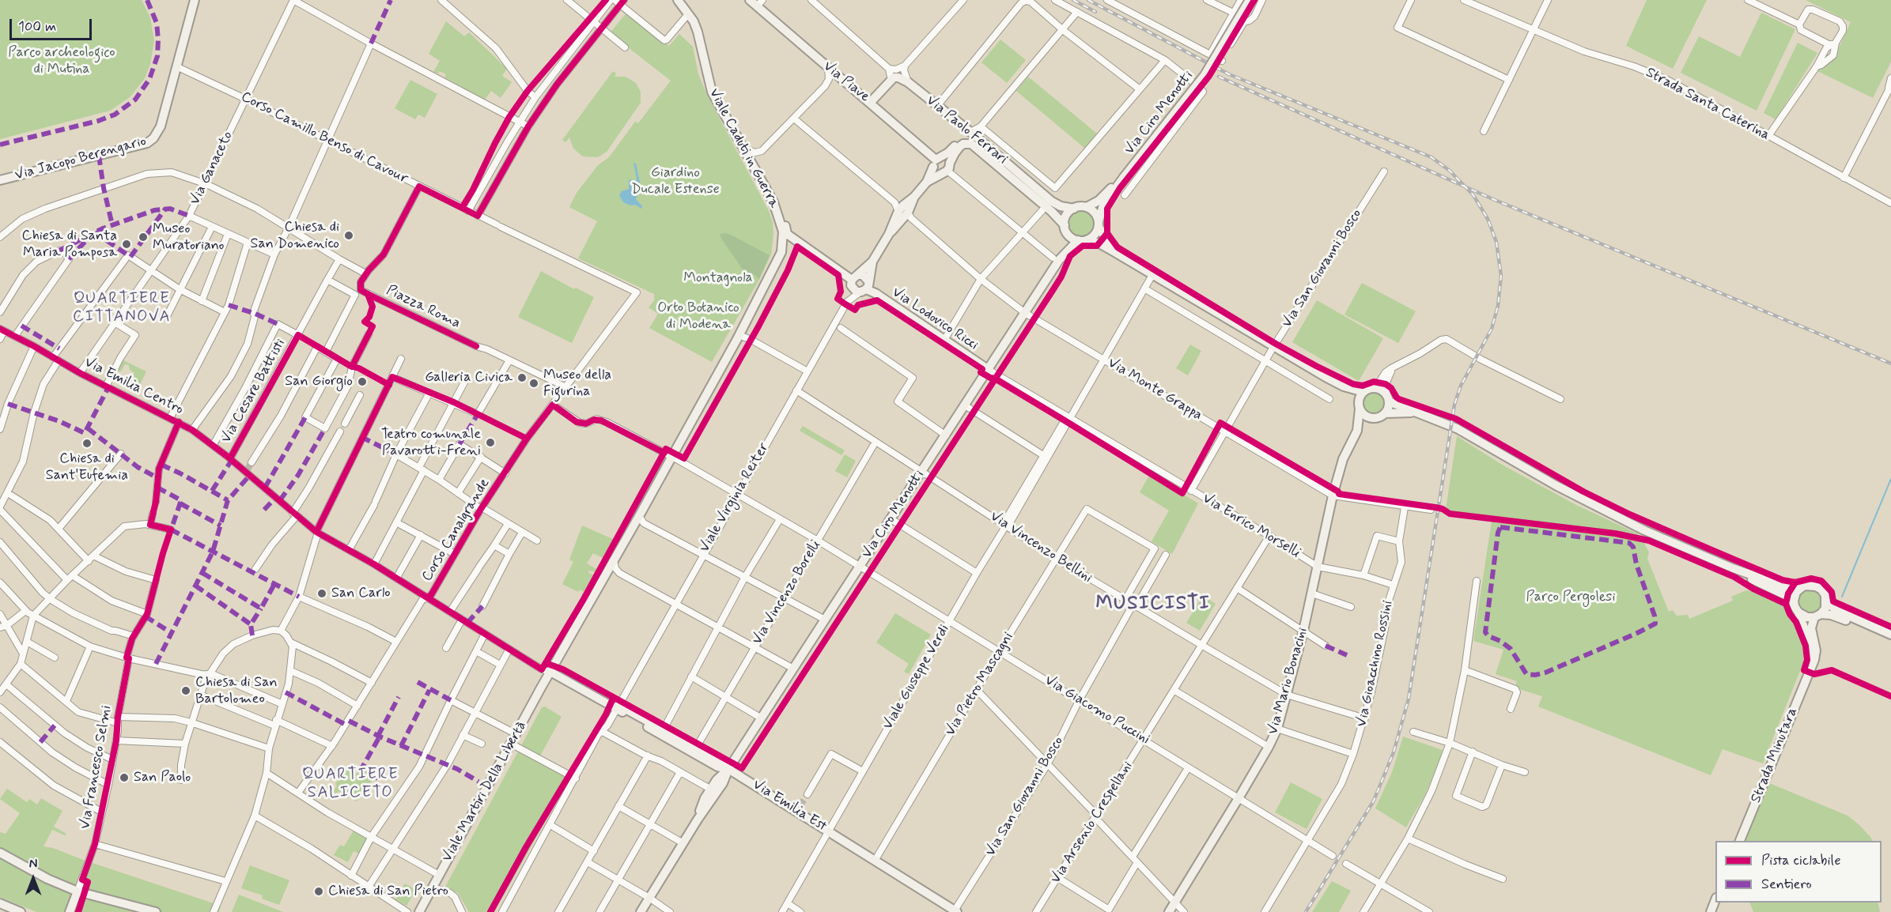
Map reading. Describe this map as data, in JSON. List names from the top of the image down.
{
  "streets": {
    "main road": [
      "Via Piave",
      "Via Ciro Menotti",
      "Via Paolo Ferrari",
      "Viale Caduti in Guerra",
      "Via Jacopo Berengario",
      "Via Lodovico Ricci",
      "Via Mario Bonacini",
      "Strada Minutara",
      "Viale Martiri Della Libertà",
      "Via Emilia Est"
    ],
    "street": [
      "Strada Santa Caterina",
      "Corso Camillo Benso di Cavour",
      "Via Ganaceto",
      "Via San Giovanni Bosco",
      "Piazza Roma",
      "Via Emilia Centro",
      "Via Monte Grappa",
      "Via Cesare Battisti",
      "Viale Virginia Reiter",
      "Via Enrico Morselli",
      "Corso Canalgrande",
      "Via Vincenzo Bellini",
      "Via Vincenzo Borelli",
      "Via Gioacchino Rossini",
      "Viale Giuseppe Verdi",
      "Via Pietro Mascagni",
      "Via Giacomo Puccini",
      "Via Francesco Selmi",
      "Via Arsenio Crespellani"
    ]
  },
  "crossings": [
    ["Via Piave", "Via Paolo Ferrari"],
    ["Via Ciro Menotti", "Via Paolo Ferrari"],
    ["Via Ciro Menotti", "Via Lodovico Ricci"],
    ["Via Ciro Menotti", "Via Monte Grappa"],
    ["Via Ciro Menotti", "Via Enrico Morselli"],
    ["Via Ciro Menotti", "Via Vincenzo Bellini"],
    ["Via Ciro Menotti", "Via Giacomo Puccini"],
    ["Via Ciro Menotti", "Via Emilia Est"],
    ["Corso Camillo Benso di Cavour", "Via Jacopo Berengario"],
    ["Corso Camillo Benso di Cavour", "Via Ganaceto"],
    ["Corso Camillo Benso di Cavour", "Corso Canalgrande"],
    ["Viale Caduti in Guerra", "Via Emilia Centro"],
    ["Viale Caduti in Guerra", "Via Giacomo Puccini"],
    ["Viale Caduti in Guerra", "Viale Martiri Della Libertà"],
    ["Viale Caduti in Guerra", "Via Emilia Est"],
    ["Via Ganaceto", "Via Emilia Centro"],
    ["Via San Giovanni Bosco", "Via Monte Grappa"],
    ["Via San Giovanni Bosco", "Via Enrico Morselli"],
    ["Via San Giovanni Bosco", "Via Vincenzo Bellini"],
    ["Via San Giovanni Bosco", "Via Giacomo Puccini"],
    ["Via San Giovanni Bosco", "Via Emilia Est"],
    ["Piazza Roma", "Via Cesare Battisti"],
    ["Piazza Roma", "Corso Canalgrande"],
    ["Via Lodovico Ricci", "Viale Virginia Reiter"],
    ["Via Lodovico Ricci", "Via Enrico Morselli"],
    ["Via Emilia Centro", "Via Cesare Battisti"],
    ["Via Emilia Centro", "Corso Canalgrande"],
    ["Via Emilia Centro", "Viale Martiri Della Libertà"],
    ["Via Emilia Centro", "Via Emilia Est"],
    ["Via Monte Grappa", "Viale Giuseppe Verdi"],
    ["Via Monte Grappa", "Via Mario Bonacini"],
    ["Viale Virginia Reiter", "Via Vincenzo Bellini"],
    ["Viale Virginia Reiter", "Via Giacomo Puccini"],
    ["Viale Virginia Reiter", "Via Emilia Est"],
    ["Via Enrico Morselli", "Viale Giuseppe Verdi"],
    ["Via Enrico Morselli", "Via Mario Bonacini"],
    ["Via Enrico Morselli", "Via Arsenio Crespellani"],
    ["Corso Canalgrande", "Via Giacomo Puccini"],
    ["Via Vincenzo Bellini", "Via Vincenzo Borelli"],
    ["Via Vincenzo Bellini", "Via Gioacchino Rossini"],
    ["Via Vincenzo Bellini", "Viale Giuseppe Verdi"],
    ["Via Vincenzo Bellini", "Via Mario Bonacini"],
    ["Via Vincenzo Bellini", "Via Pietro Mascagni"],
    ["Via Vincenzo Bellini", "Via Arsenio Crespellani"],
    ["Via Vincenzo Borelli", "Via Giacomo Puccini"],
    ["Via Gioacchino Rossini", "Via Giacomo Puccini"],
    ["Viale Giuseppe Verdi", "Via Giacomo Puccini"],
    ["Viale Giuseppe Verdi", "Via Emilia Est"],
    ["Via Mario Bonacini", "Via Giacomo Puccini"],
    ["Via Pietro Mascagni", "Via Giacomo Puccini"],
    ["Via Pietro Mascagni", "Via Emilia Est"],
    ["Via Giacomo Puccini", "Via Arsenio Crespellani"],
    ["Viale Martiri Della Libertà", "Via Emilia Est"]
  ],
  "districts": ["QUARTIERE CITTANOVA", "MUSICISTI", "QUARTIERE SALICETO"],
  "parks": [
    "Parco archeologico di Mutina",
    "Giardino Ducale Estense",
    "Montagnola",
    "Orto Botanico di Modena",
    "Parco Pergolesi"
  ],
  "places": [
    "Chiesa di San Domenico",
    "Museo Muratoriano",
    "Chiesa di Santa Maria Pomposa",
    "Galleria Civica",
    "San Giorgio",
    "Museo della Figurina",
    "Teatro comunale Pavarotti-Freni",
    "Chiesa di Sant'Eufemia",
    "San Carlo",
    "Chiesa di San Bartolomeo",
    "San Paolo",
    "Chiesa di San Pietro"
  ],
  "legend": ["Pista ciclabile", "Sentiero"],
  "scale_bar": "100 m",
  "north": "top"
}
